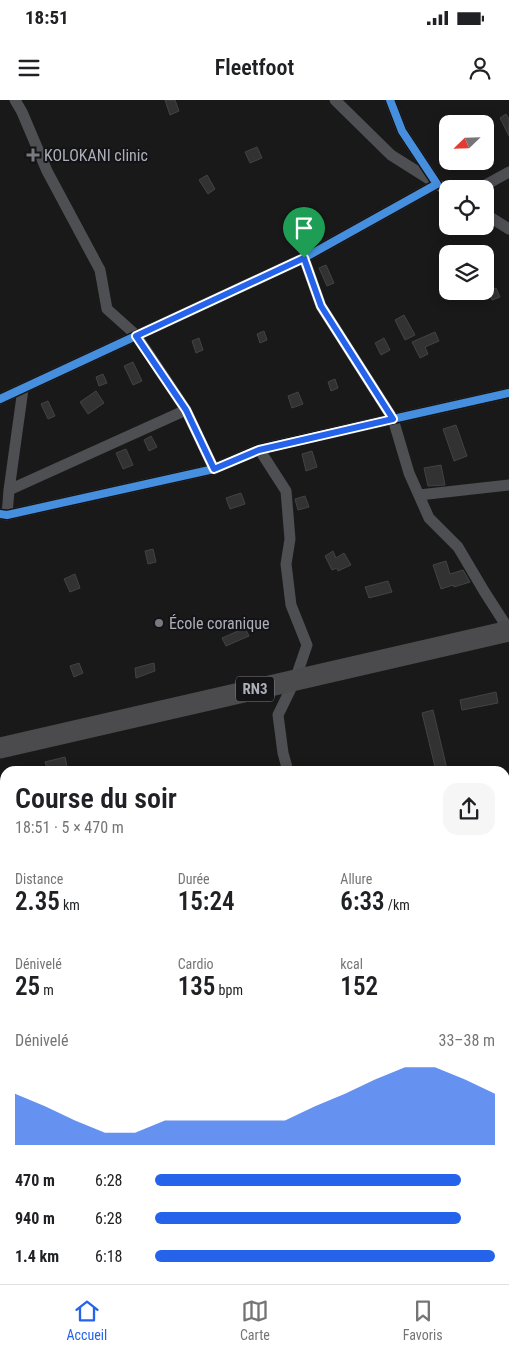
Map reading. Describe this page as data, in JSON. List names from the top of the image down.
{
  "streets": {
    "highway": ["RN3"]
  },
  "places": {
    "health": ["KOLOKANI clinic"],
    "other": ["École coranique"]
  },
  "north": "bottom left",
  "page": {
    "status": "18:51",
    "header": "Fleetfoot",
    "heading": ["Course du soir", "18:51 · 5 × 470 m"],
    "stats": [
      ["Distance", "2.35 km"],
      ["Durée", "15:24"],
      ["Allure", "6:33 /km"],
      ["Dénivelé", "25 m"],
      ["Cardio", "135 bpm"],
      ["kcal", "152"]
    ],
    "chart": ["Dénivelé", "33–38 m"],
    "list": [
      {
        "name": "470 m",
        "note": "6:28"
      },
      {
        "name": "940 m",
        "note": "6:28"
      },
      {
        "name": "1.4 km",
        "note": "6:18"
      }
    ],
    "tabs": ["Accueil", "Carte", "Favoris"]
  }
}
